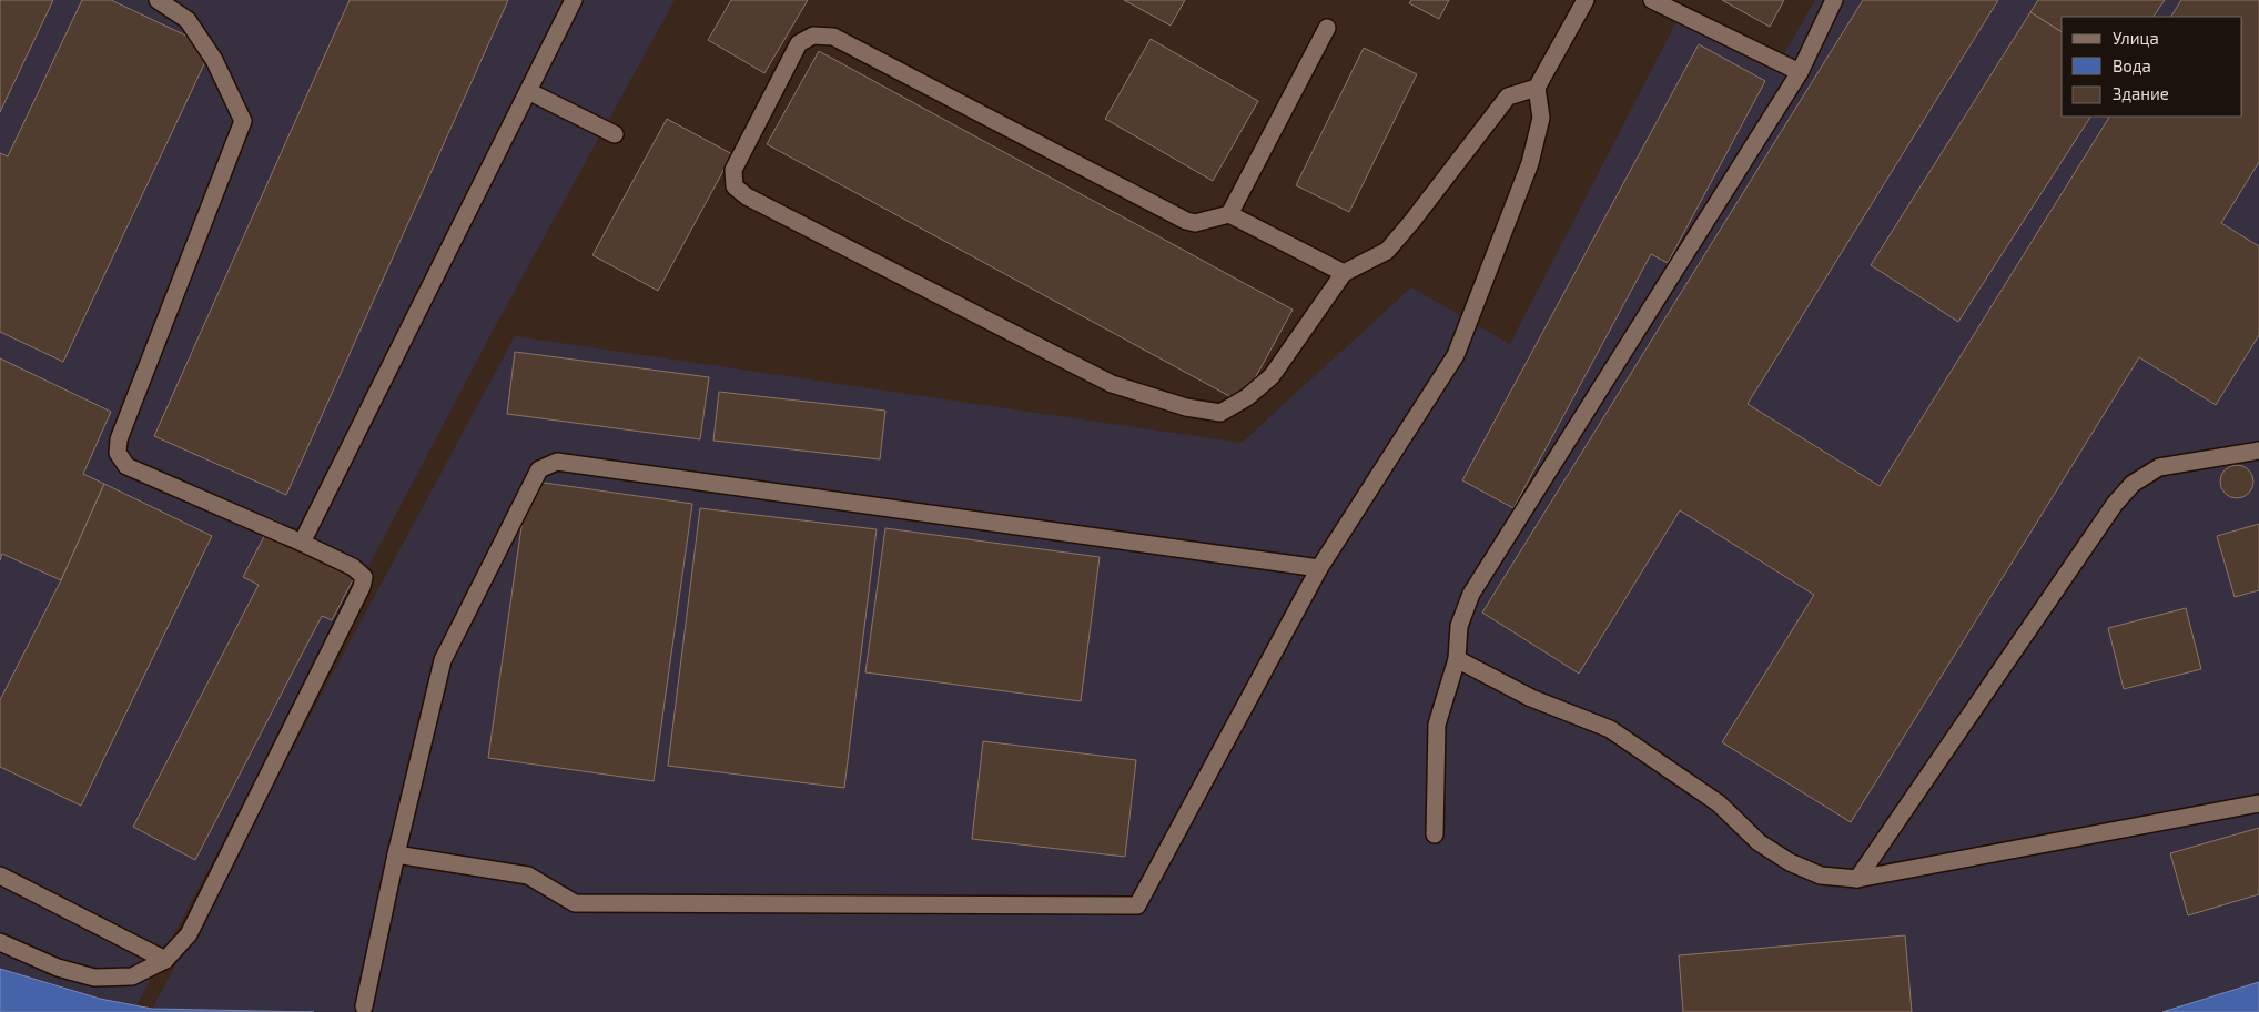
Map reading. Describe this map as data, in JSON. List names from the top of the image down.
{
  "legend": ["Улица", "Вода", "Здание"]
}
